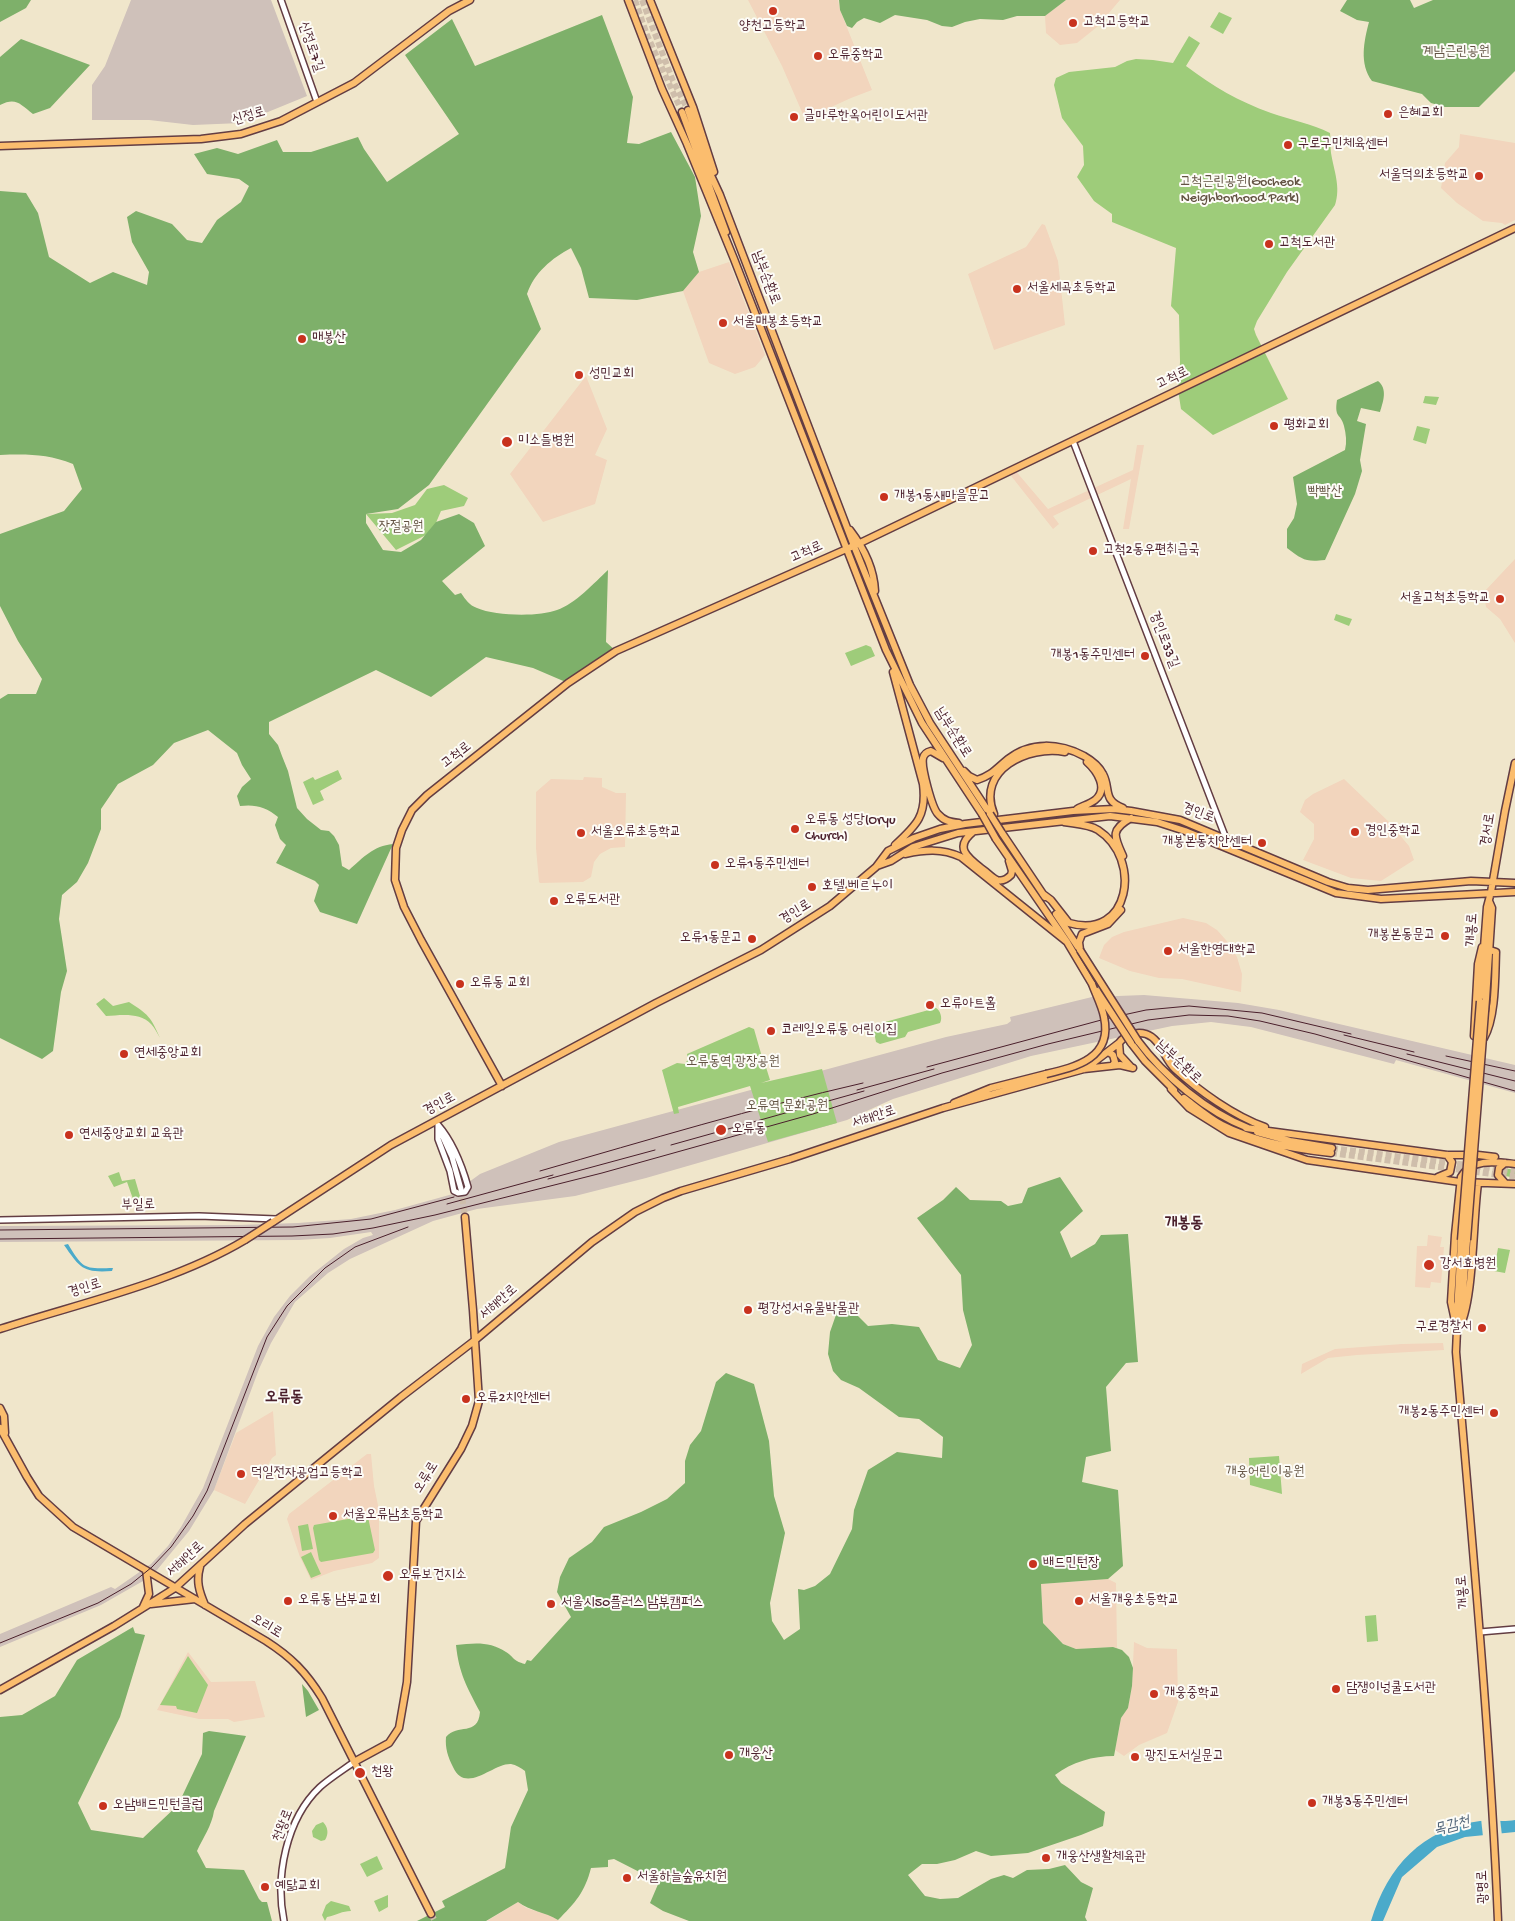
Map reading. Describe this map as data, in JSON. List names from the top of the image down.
{
  "streets": {
    "main road": [
      "신정로",
      "남부순환로",
      "고척로",
      "경인로",
      "경서로",
      "개봉로",
      "서해안로",
      "오류로",
      "오리로",
      "광명로"
    ],
    "street": [
      "신정로7길",
      "경인로33길",
      "부일로",
      "천왕로"
    ]
  },
  "crossings": [
    ["신정로7길", "신정로"],
    ["남부순환로", "고척로"],
    ["고척로", "경인로33길"],
    ["고척로", "경인로"],
    ["경인로33길", "경인로"],
    ["경인로", "경서로"],
    ["경인로", "부일로"],
    ["경서로", "개봉로"],
    ["개봉로", "광명로"],
    ["서해안로", "오류로"],
    ["서해안로", "오리로"],
    ["오류로", "오리로"],
    ["오류로", "천왕로"],
    ["오리로", "천왕로"]
  ],
  "districts": ["개봉동", "오류동"],
  "water": ["목감천"],
  "parks": [
    "계남근린공원",
    "고척근린공원(Gocheok Neighborhood Park)",
    "빡빡산",
    "잣절공원",
    "오류동역 광장공원",
    "오류역 문화공원",
    "개웅어린이공원"
  ],
  "places": [
    "양천고등학교",
    "고척고등학교",
    "오류중학교",
    "은혜교회",
    "글마루한옥어린이도서관",
    "구로구민체육센터",
    "서울덕의초등학교",
    "고척도서관",
    "서울세곡초등학교",
    "서울매봉초등학교",
    "매봉산",
    "성민교회",
    "평화교회",
    "미소들병원",
    "개봉1동새마을문고",
    "고척2동우편취급국",
    "서울고척초등학교",
    "개봉1동주민센터",
    "오류동 성당(Oryu Church)",
    "경인중학교",
    "서울오류초등학교",
    "개봉본동치안센터",
    "오류1동주민센터",
    "호텔 베르누이",
    "오류도서관",
    "개봉본동문고",
    "오류1동문고",
    "서울한영대학교",
    "오류동 교회",
    "오류아트홀",
    "코레일오류동 어린이집",
    "연세중앙교회",
    "오류동",
    "연세중앙교회 교육관",
    "강서효병원",
    "평강성서유물박물관",
    "구로경찰서",
    "오류2치안센터",
    "개봉2동주민센터",
    "덕일전자공업고등학교",
    "서울오류남초등학교",
    "배드민턴장",
    "오류보건지소",
    "오류동 남부교회",
    "서울개웅초등학교",
    "서울시50플러스 남부캠퍼스",
    "담쟁이넝쿨도서관",
    "개웅중학교",
    "개웅산",
    "광진도서실문고",
    "천왕",
    "개봉3동주민센터",
    "오남배드민턴클럽",
    "개웅산생활체육관",
    "서울하늘숲유치원",
    "예닮교회"
  ]
}
